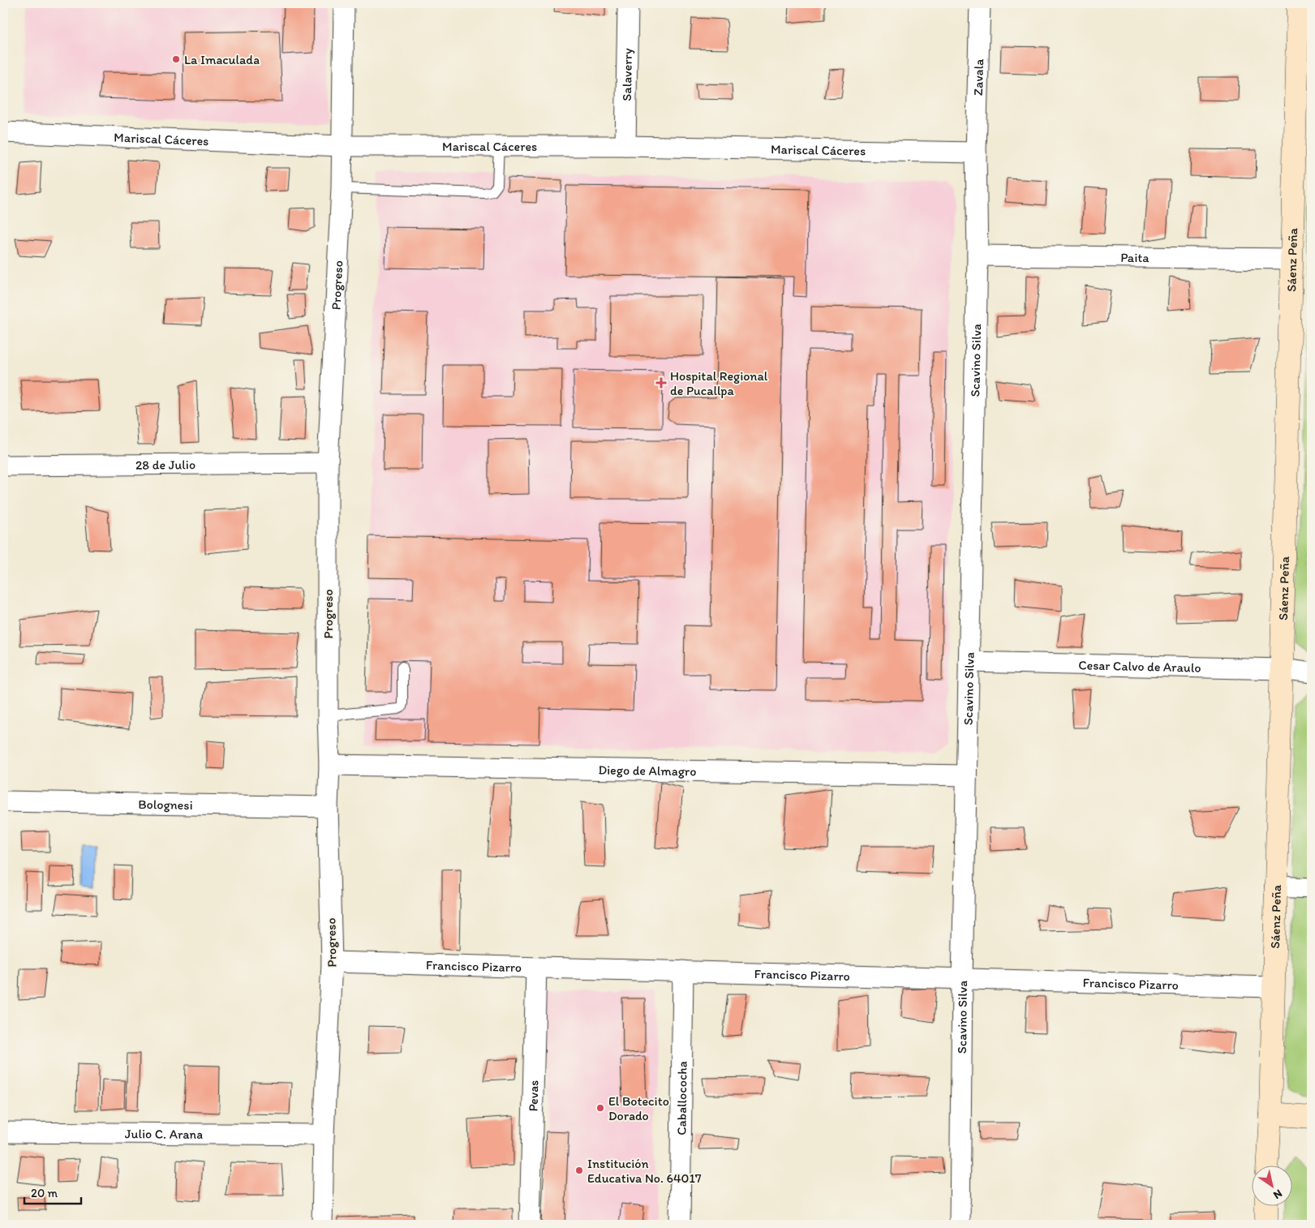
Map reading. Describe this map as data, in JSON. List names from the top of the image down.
{
  "streets": {
    "main road": ["Sáenz Peña"],
    "street": [
      "Salaverry",
      "Zavala",
      "Mariscal Cáceres",
      "Paita",
      "Progreso",
      "Scavino Silva",
      "28 de Julio",
      "Cesar Calvo de Araulo",
      "Diego de Almagro",
      "Bolognesi",
      "Francisco Pizarro",
      "Pevas",
      "Caballococha",
      "Julio C. Arana"
    ]
  },
  "crossings": [
    ["Salaverry", "Mariscal Cáceres"],
    ["Zavala", "Mariscal Cáceres"],
    ["Zavala", "Scavino Silva"],
    ["Mariscal Cáceres", "Progreso"],
    ["Mariscal Cáceres", "Scavino Silva"],
    ["Paita", "Sáenz Peña"],
    ["Paita", "Scavino Silva"],
    ["Sáenz Peña", "Cesar Calvo de Araulo"],
    ["Sáenz Peña", "Francisco Pizarro"],
    ["Progreso", "28 de Julio"],
    ["Progreso", "Diego de Almagro"],
    ["Progreso", "Bolognesi"],
    ["Progreso", "Francisco Pizarro"],
    ["Progreso", "Julio C. Arana"],
    ["Scavino Silva", "Cesar Calvo de Araulo"],
    ["Scavino Silva", "Diego de Almagro"],
    ["Scavino Silva", "Francisco Pizarro"],
    ["Francisco Pizarro", "Pevas"],
    ["Francisco Pizarro", "Caballococha"]
  ],
  "places": {
    "other": ["La Imaculada", "El Botecito Dorado", "Institución Educativa No. 64017"],
    "health": ["Hospital Regional de Pucallpa"]
  },
  "scale_bar": "20 m",
  "north": "bottom right"
}
